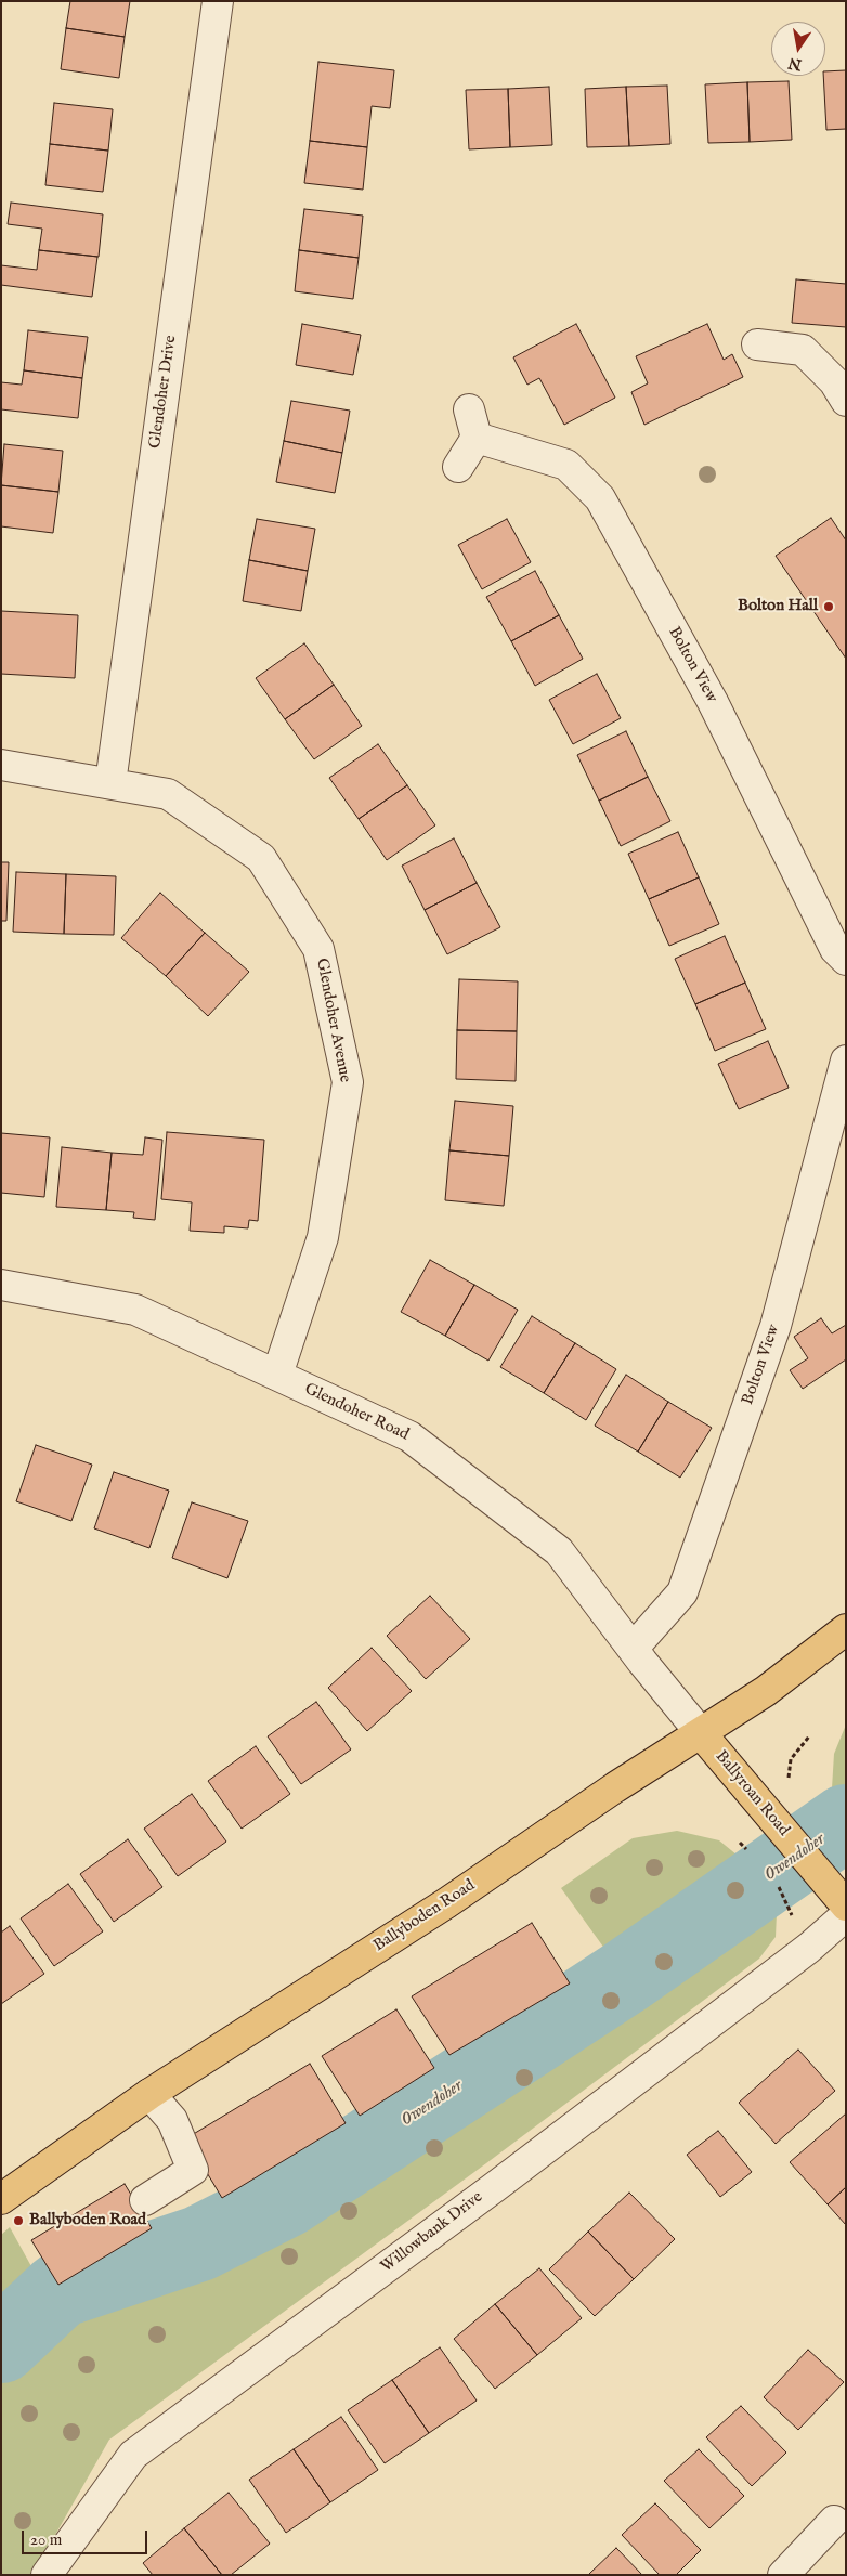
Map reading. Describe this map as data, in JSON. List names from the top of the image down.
{
  "streets": {
    "main road": ["Ballyroan Road", "Ballyboden Road"],
    "street": [
      "Glendoher Drive",
      "Bolton View",
      "Glendoher Avenue",
      "Glendoher Road",
      "Willowbank Drive"
    ]
  },
  "crossings": [
    ["Glendoher Drive", "Glendoher Avenue"],
    ["Bolton View", "Glendoher Road"],
    ["Glendoher Avenue", "Glendoher Road"],
    ["Glendoher Road", "Ballyroan Road"],
    ["Glendoher Road", "Ballyboden Road"],
    ["Ballyroan Road", "Ballyboden Road"]
  ],
  "water": ["Owendoher"],
  "places": ["Bolton Hall", "Ballyboden Road"],
  "scale_bar": "20 m",
  "north": "bottom"
}
